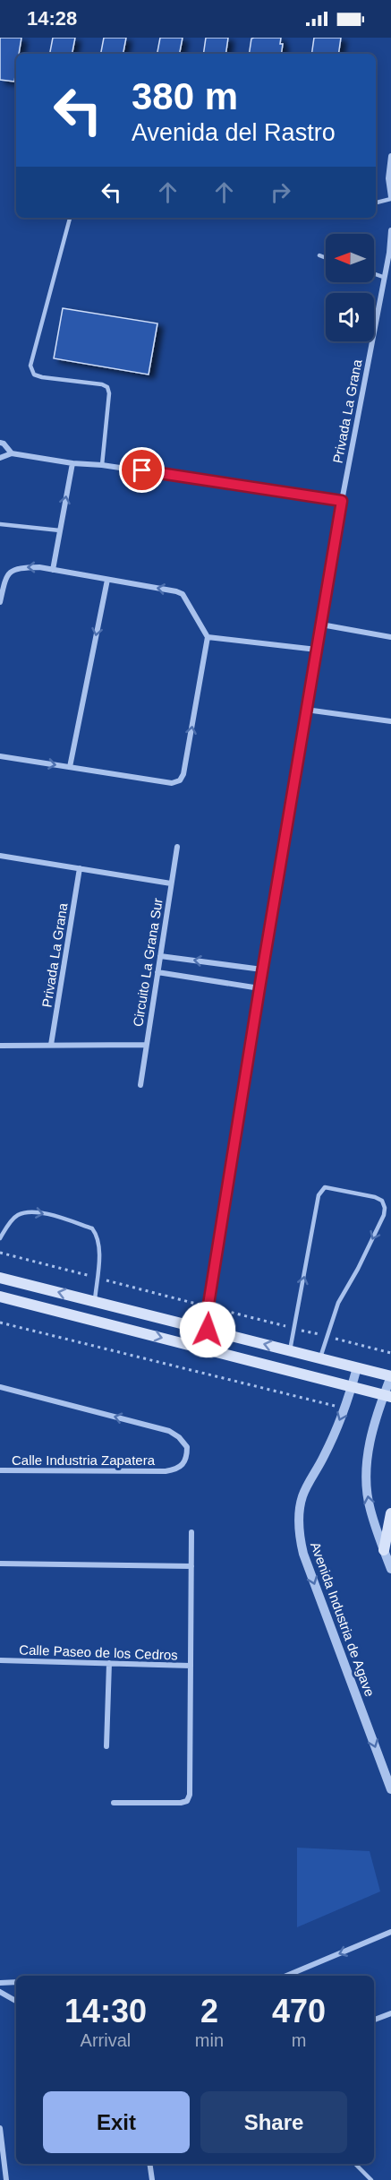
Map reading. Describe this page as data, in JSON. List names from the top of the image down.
{
  "streets": {
    "street": [
      "Privada La Grana",
      "Circuito La Grana Sur",
      "Calle Industria Zapatera",
      "Avenida Industria de Agave",
      "Calle Paseo de los Cedros"
    ]
  },
  "north": "left",
  "page": {
    "status": "14:28",
    "turn": ["380 m", "Avenida del Rastro"],
    "eta": [
      "14:30",
      "Arrival",
      "2",
      "min",
      "470",
      "m"
    ],
    "buttons": ["Exit", "Share"]
  }
}
